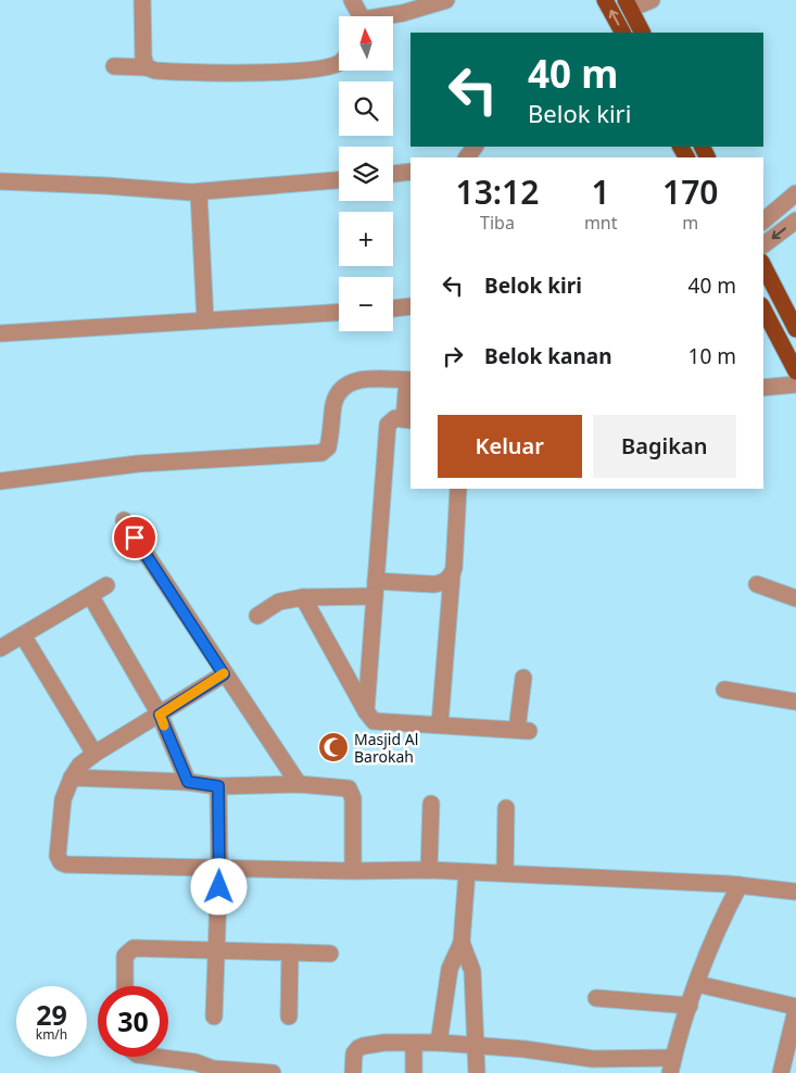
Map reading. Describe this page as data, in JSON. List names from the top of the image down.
{
  "places": {
    "mosque": ["Masjid Al Barokah"]
  },
  "north": "top",
  "page": {
    "map_buttons": ["+", "−"],
    "turn": ["40 m", "Belok kiri"],
    "eta": [
      "13:12",
      "Tiba",
      "1",
      "mnt",
      "170",
      "m"
    ],
    "list": [
      {
        "name": "Belok kiri",
        "value": "40 m"
      },
      {
        "name": "Belok kanan",
        "value": "10 m"
      }
    ],
    "buttons": ["Keluar", "Bagikan"],
    "speed": "29 km/h",
    "limit": "30"
  }
}
